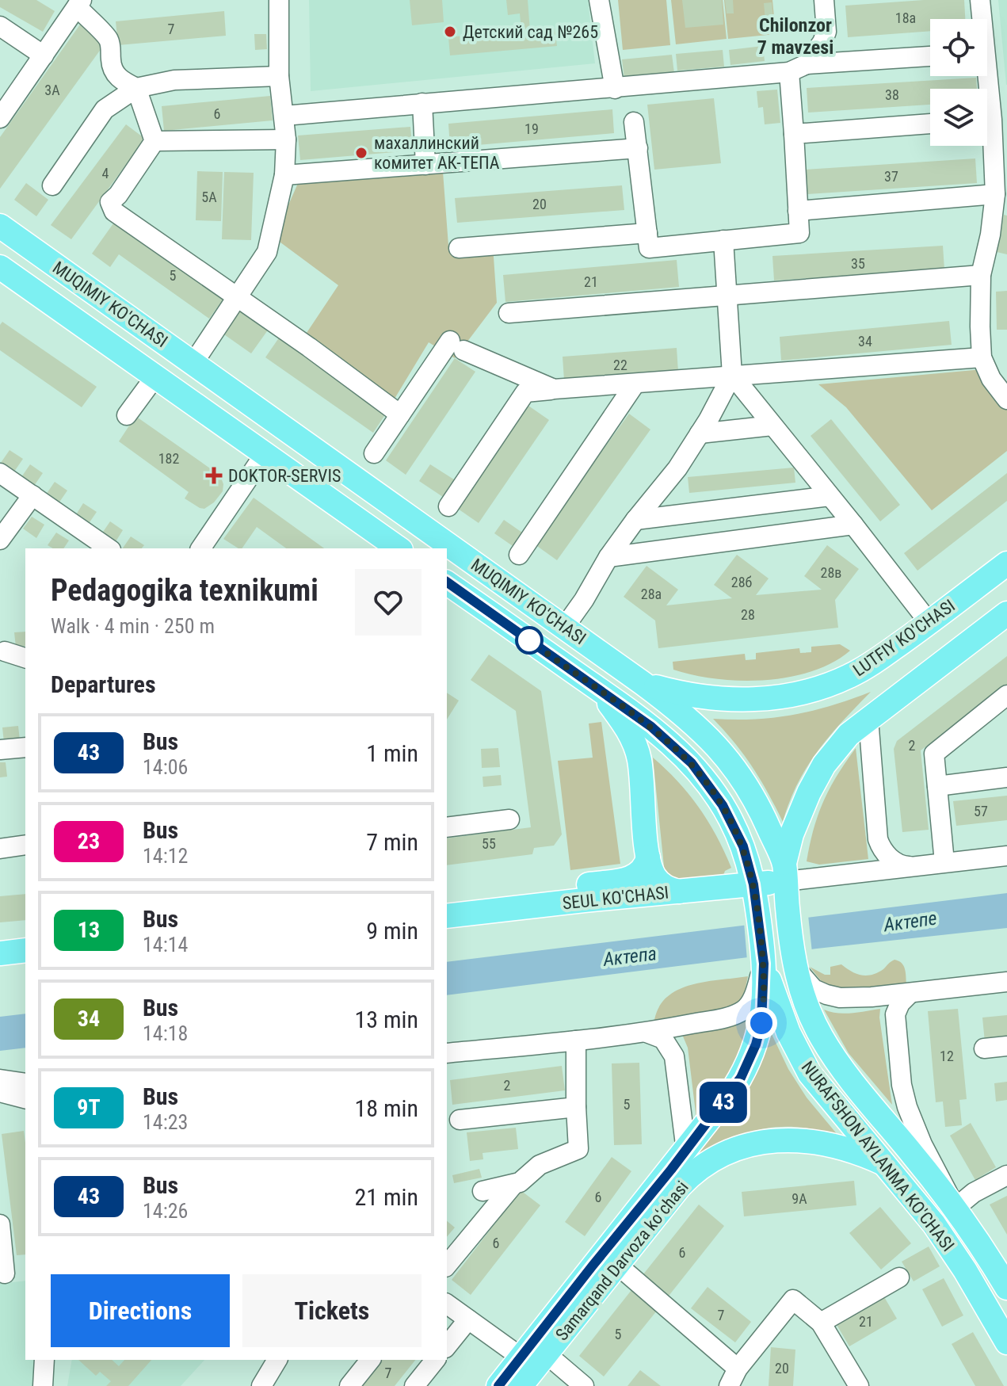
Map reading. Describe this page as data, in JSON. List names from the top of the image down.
{
  "streets": {
    "main road": [
      "MUQIMIY KO'CHASI",
      "LUTFIY KO'CHASI",
      "SEUL KO'CHASI",
      "NURAFSHON AYLANMA KO'CHASI",
      "Samarqand Darvoza koʻchasi"
    ]
  },
  "crossings": [
    ["MUQIMIY KO'CHASI", "LUTFIY KO'CHASI"],
    ["MUQIMIY KO'CHASI", "SEUL KO'CHASI"],
    ["MUQIMIY KO'CHASI", "NURAFSHON AYLANMA KO'CHASI"],
    ["MUQIMIY KO'CHASI", "Samarqand Darvoza koʻchasi"],
    ["NURAFSHON AYLANMA KO'CHASI", "Samarqand Darvoza koʻchasi"]
  ],
  "districts": ["Chilonzor 7 mavzesi"],
  "water": ["Актепе", "Актепа"],
  "places": {
    "other": ["Детский сад №265", "махаллинский комитет АК-ТЕПА"],
    "health": ["DOKTOR-SERVIS"]
  },
  "lines": ["bus line 43"],
  "house_numbers": [
    "18а",
    "7",
    "3A",
    "38",
    "6",
    "19",
    "4",
    "37",
    "5A",
    "20",
    "35",
    "5",
    "21",
    "34",
    "22",
    "182",
    "28в",
    "28б",
    "28а",
    "28",
    "2",
    "57",
    "55",
    "12",
    "2",
    "5",
    "6",
    "9А",
    "6",
    "6",
    "7",
    "21",
    "5",
    "20",
    "7"
  ],
  "page": {
    "on_map": "43",
    "heading": [
      ["Pedagogika texnikumi", "Walk · 4 min · 250 m"],
      "Departures"
    ],
    "list": [
      {
        "mark": "43",
        "name": "Bus",
        "note": "14:06",
        "value": "1 min"
      },
      {
        "mark": "23",
        "name": "Bus",
        "note": "14:12",
        "value": "7 min"
      },
      {
        "mark": "13",
        "name": "Bus",
        "note": "14:14",
        "value": "9 min"
      },
      {
        "mark": "34",
        "name": "Bus",
        "note": "14:18",
        "value": "13 min"
      },
      {
        "mark": "9Т",
        "name": "Bus",
        "note": "14:23",
        "value": "18 min"
      },
      {
        "mark": "43",
        "name": "Bus",
        "note": "14:26",
        "value": "21 min"
      }
    ],
    "buttons": ["Directions", "Tickets"]
  }
}
